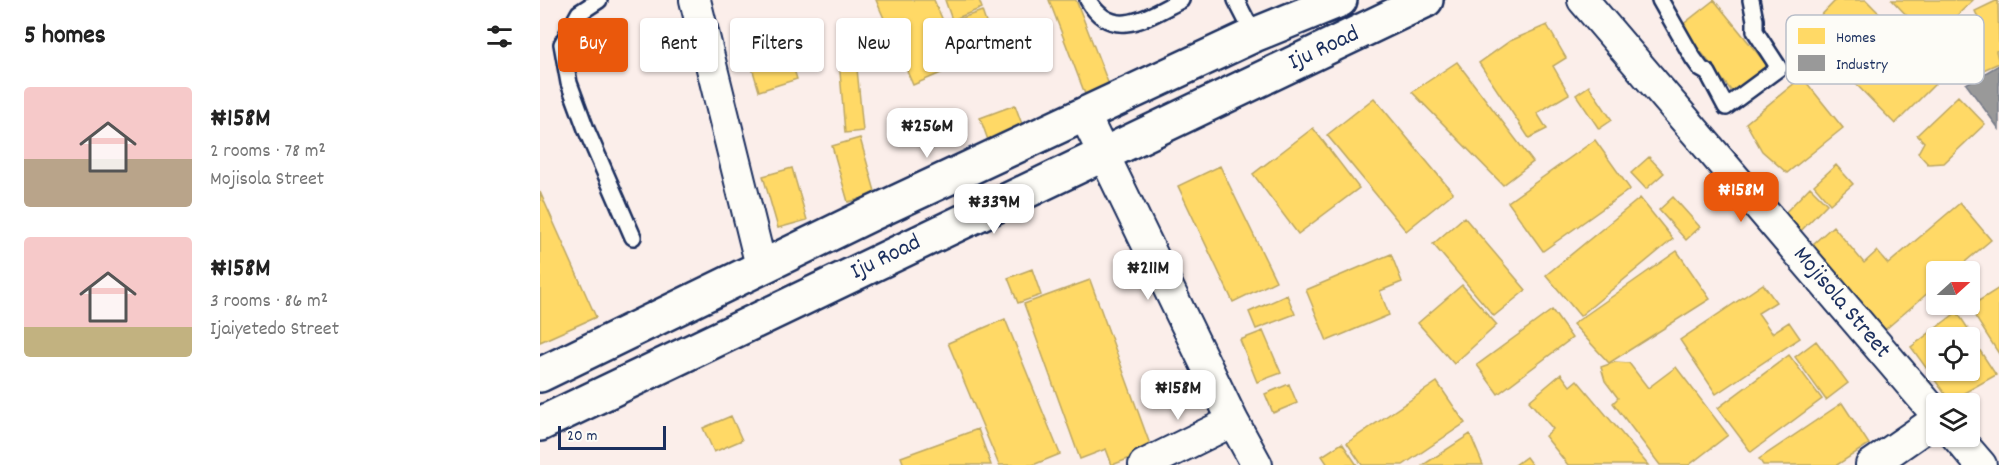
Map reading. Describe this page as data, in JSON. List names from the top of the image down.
{
  "streets": {
    "main road": ["Iju Road"],
    "street": ["Mojisola Street"]
  },
  "legend": ["Homes", "Industry"],
  "scale_bar": "20 m",
  "north": "right",
  "page": {
    "heading": "5 homes",
    "chip": [
      "Buy",
      "Rent",
      "Filters",
      "New",
      "Apartment"
    ],
    "list": [
      {
        "name": "₦158M",
        "note": "2 rooms · 78 m² · Mojisola Street"
      },
      {
        "name": "₦158M",
        "note": "3 rooms · 86 m² · Ijaiyetedo Street"
      }
    ],
    "price": [
      "₦256M",
      "₦158M",
      "₦339M",
      "₦211M",
      "₦158M"
    ],
    "scale": "20 m"
  }
}
